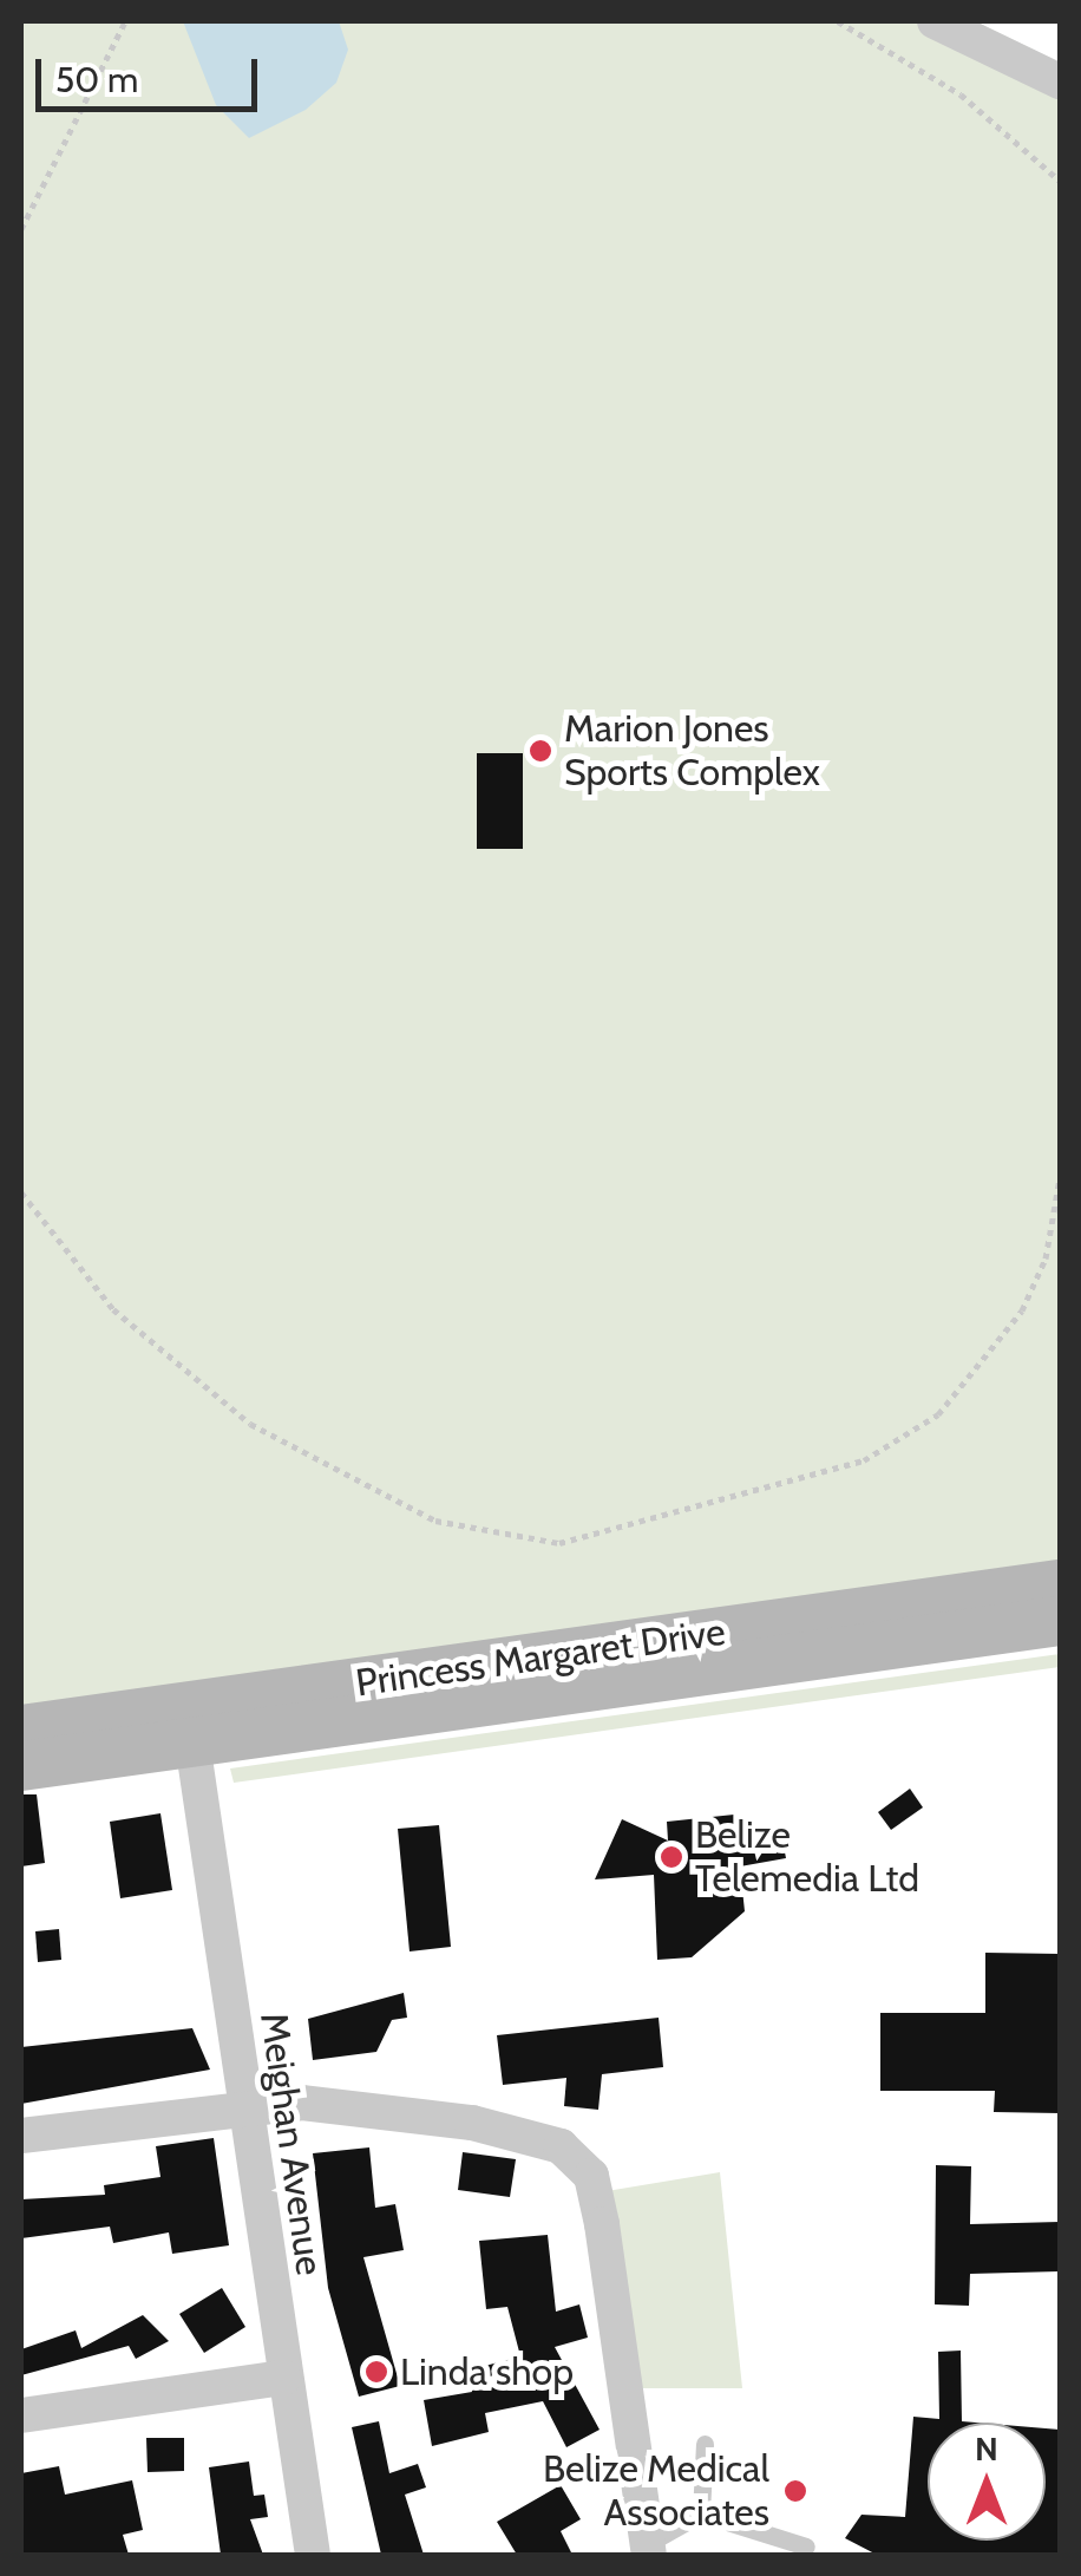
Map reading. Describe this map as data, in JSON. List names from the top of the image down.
{
  "streets": {
    "main road": ["Princess Margaret Drive"],
    "street": ["Meighan Avenue"]
  },
  "crossings": [
    ["Princess Margaret Drive", "Meighan Avenue"]
  ],
  "places": [
    "Marion Jones Sports Complex",
    "Belize Telemedia Ltd",
    "Linda shop",
    "Belize Medical Associates"
  ],
  "scale_bar": "50 m",
  "north": "top"
}
